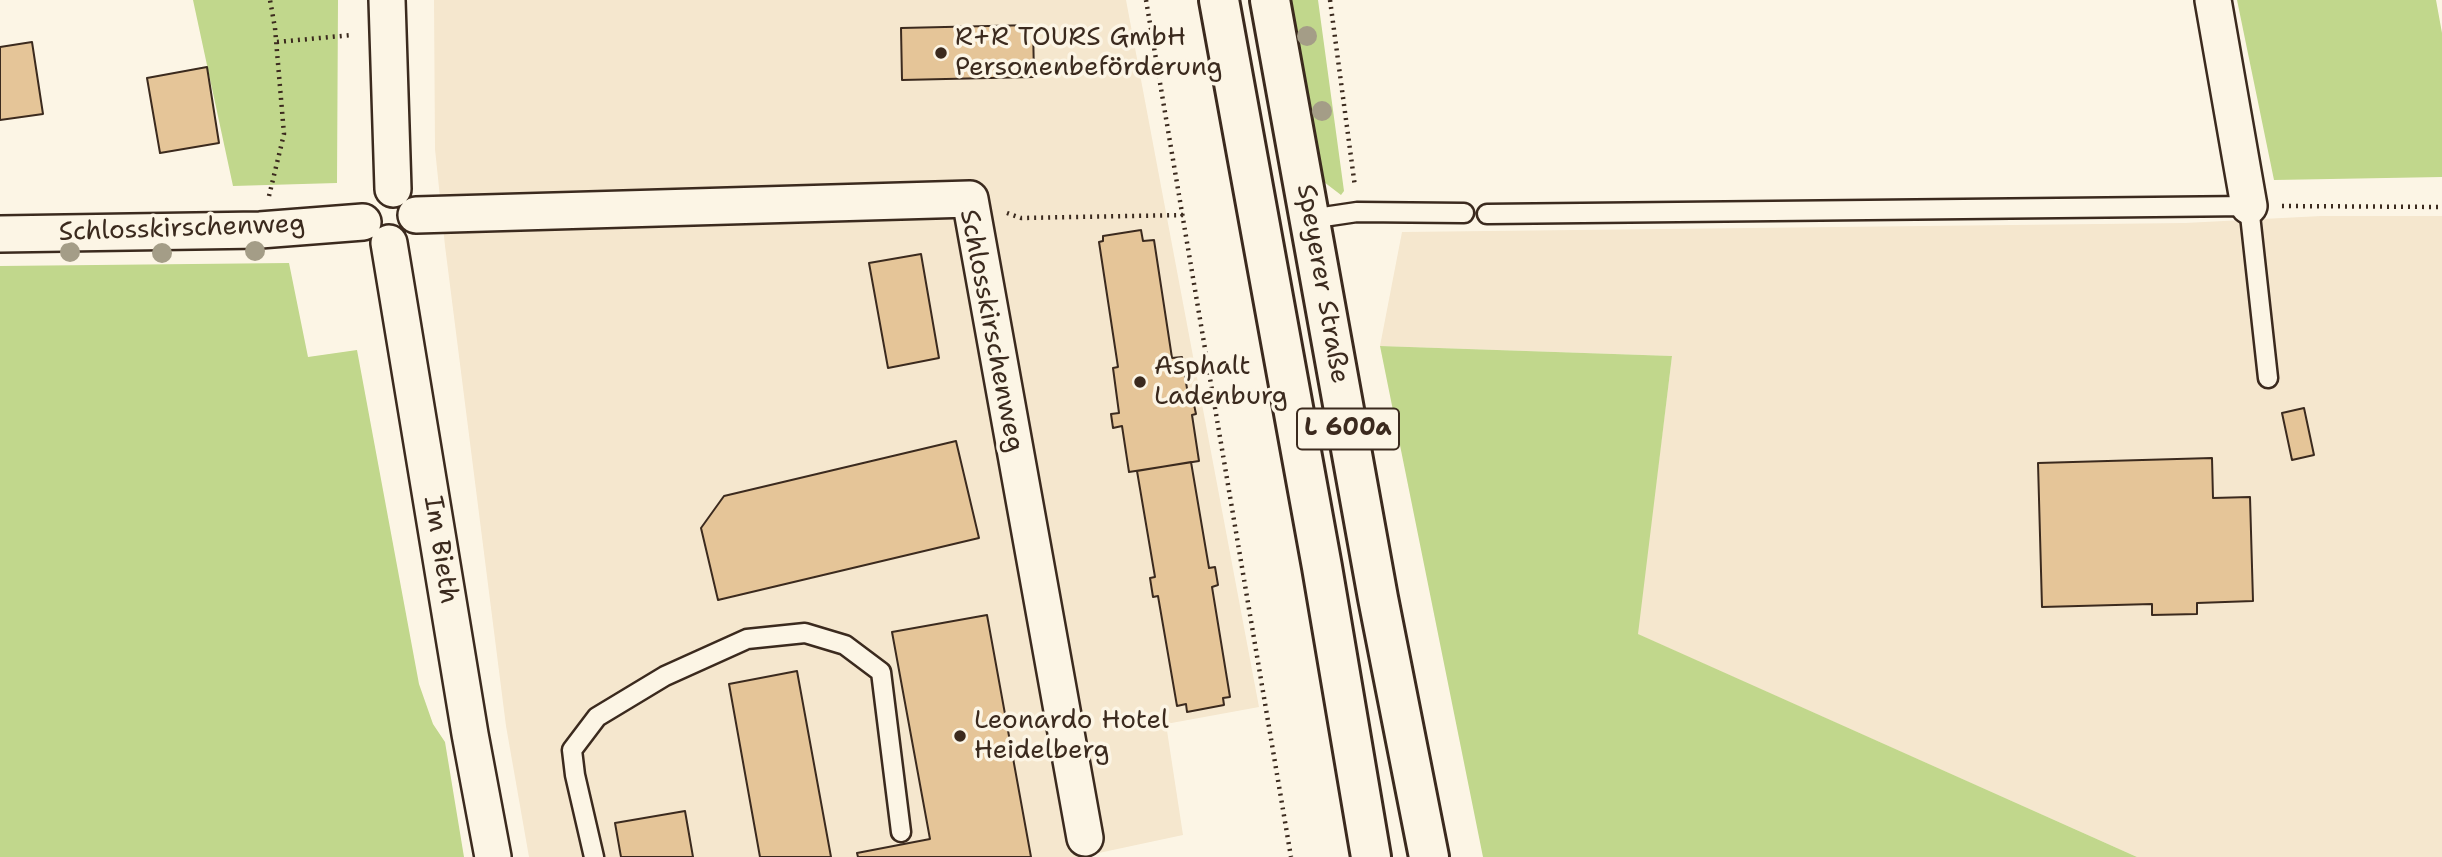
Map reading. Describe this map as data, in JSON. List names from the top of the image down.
{
  "streets": {
    "main road": ["Speyerer Straße", "L 600a"],
    "street": ["Schlosskirschenweg", "Im Bieth"]
  },
  "crossings": [
    ["Schlosskirschenweg", "Im Bieth"]
  ],
  "places": ["R+R TOURS GmbH Personenbeförderung", "Asphalt Ladenburg", "Leonardo Hotel Heidelberg"]
}
